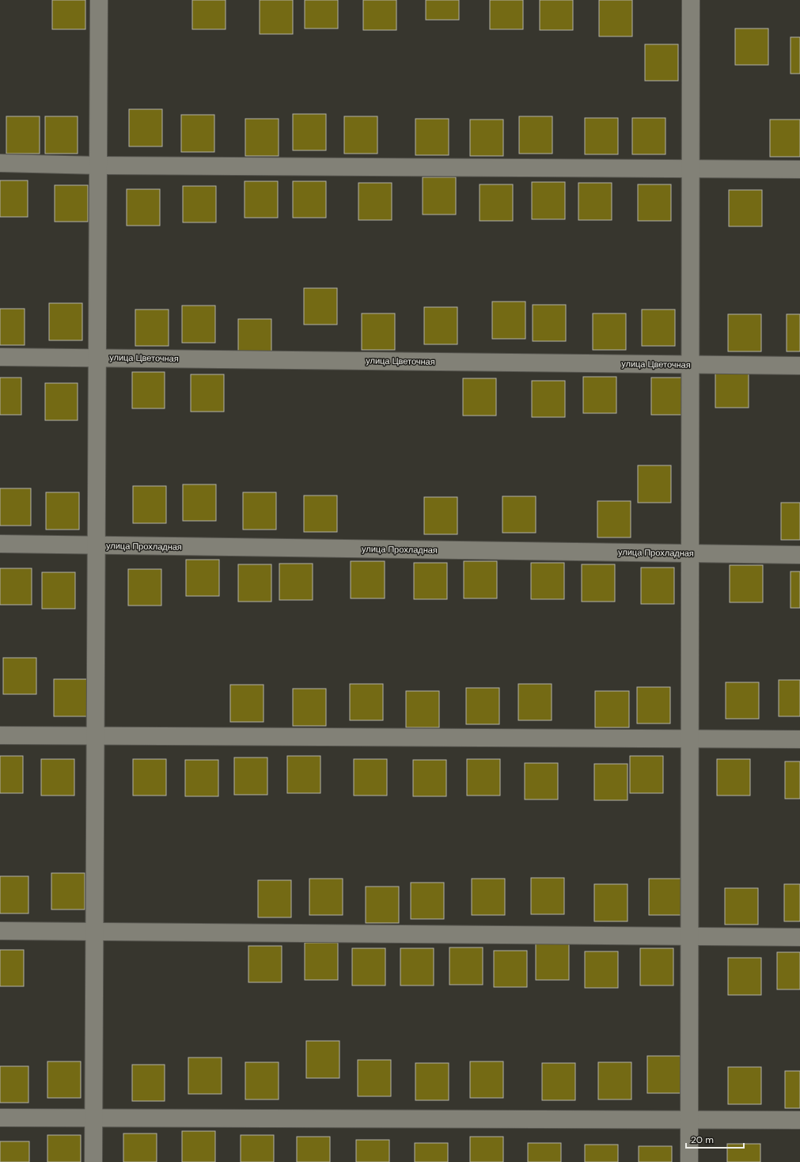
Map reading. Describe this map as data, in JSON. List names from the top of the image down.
{
  "streets": {
    "street": ["улица Цветочная", "улица Прохладная"]
  },
  "scale_bar": "20 m"
}
